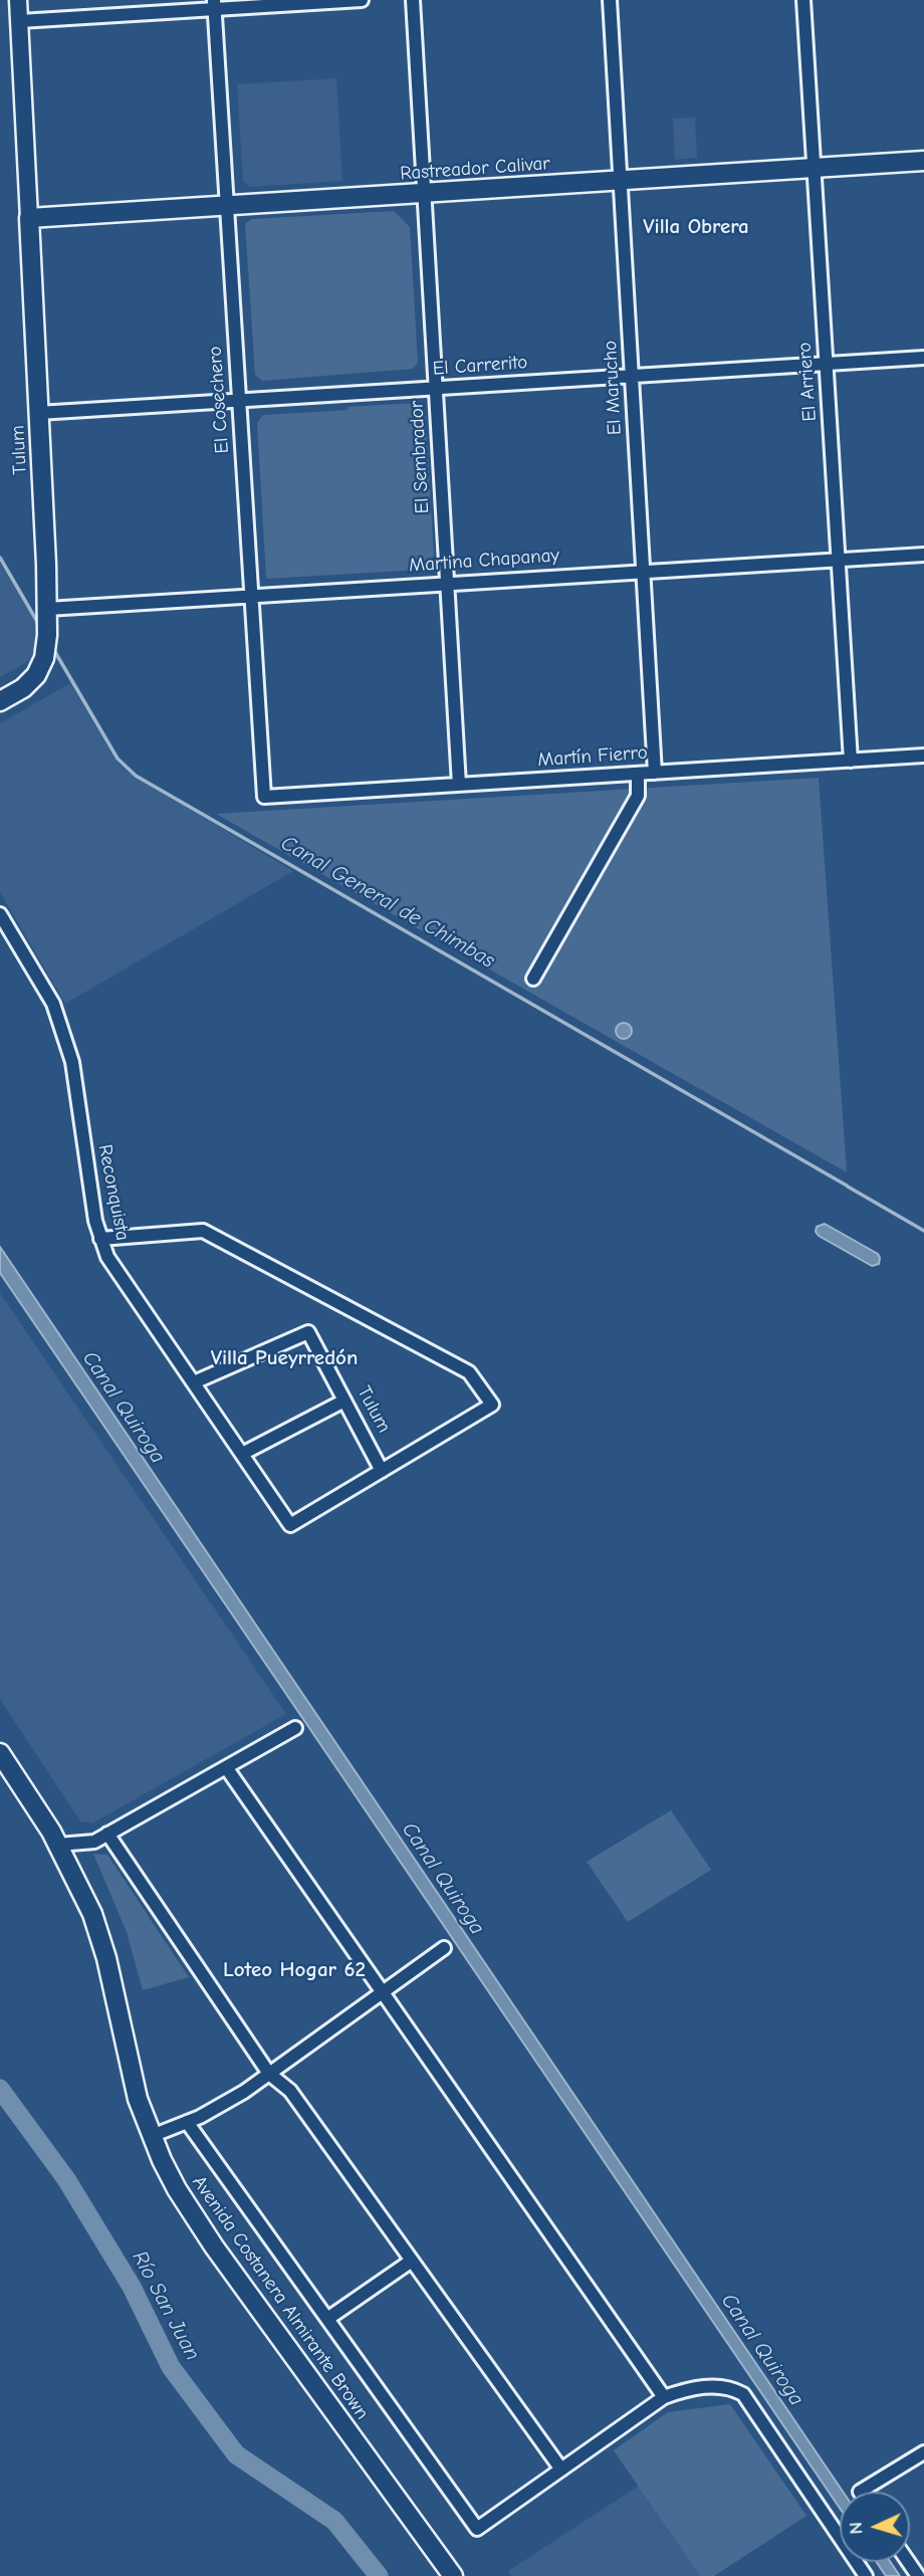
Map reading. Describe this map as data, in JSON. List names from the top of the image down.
{
  "streets": {
    "main road": ["Rastreador Calivar", "Tulum", "Avenida Costanera Almirante Brown"],
    "street": [
      "El Carrerito",
      "El Arriero",
      "El Marucho",
      "El Cosechero",
      "El Sembrador",
      "Martina Chapanay",
      "Martín Fierro",
      "Reconquista"
    ]
  },
  "crossings": [
    ["Rastreador Calivar", "El Arriero"],
    ["Rastreador Calivar", "El Marucho"],
    ["Rastreador Calivar", "El Cosechero"],
    ["Rastreador Calivar", "Tulum"],
    ["Rastreador Calivar", "El Sembrador"],
    ["El Carrerito", "El Arriero"],
    ["El Carrerito", "El Marucho"],
    ["El Carrerito", "El Cosechero"],
    ["El Carrerito", "Tulum"],
    ["El Carrerito", "El Sembrador"],
    ["El Arriero", "Martina Chapanay"],
    ["El Arriero", "Martín Fierro"],
    ["El Marucho", "Martina Chapanay"],
    ["El Marucho", "Martín Fierro"],
    ["El Cosechero", "Martina Chapanay"],
    ["El Cosechero", "Martín Fierro"],
    ["Tulum", "Martina Chapanay"],
    ["Tulum", "Reconquista"],
    ["El Sembrador", "Martina Chapanay"],
    ["El Sembrador", "Martín Fierro"]
  ],
  "districts": ["Villa Obrera", "Villa Pueyrredón", "Loteo Hogar 62"],
  "water": ["Canal General de Chimbas", "Canal Quiroga", "Río San Juan"],
  "north": "left"
}
